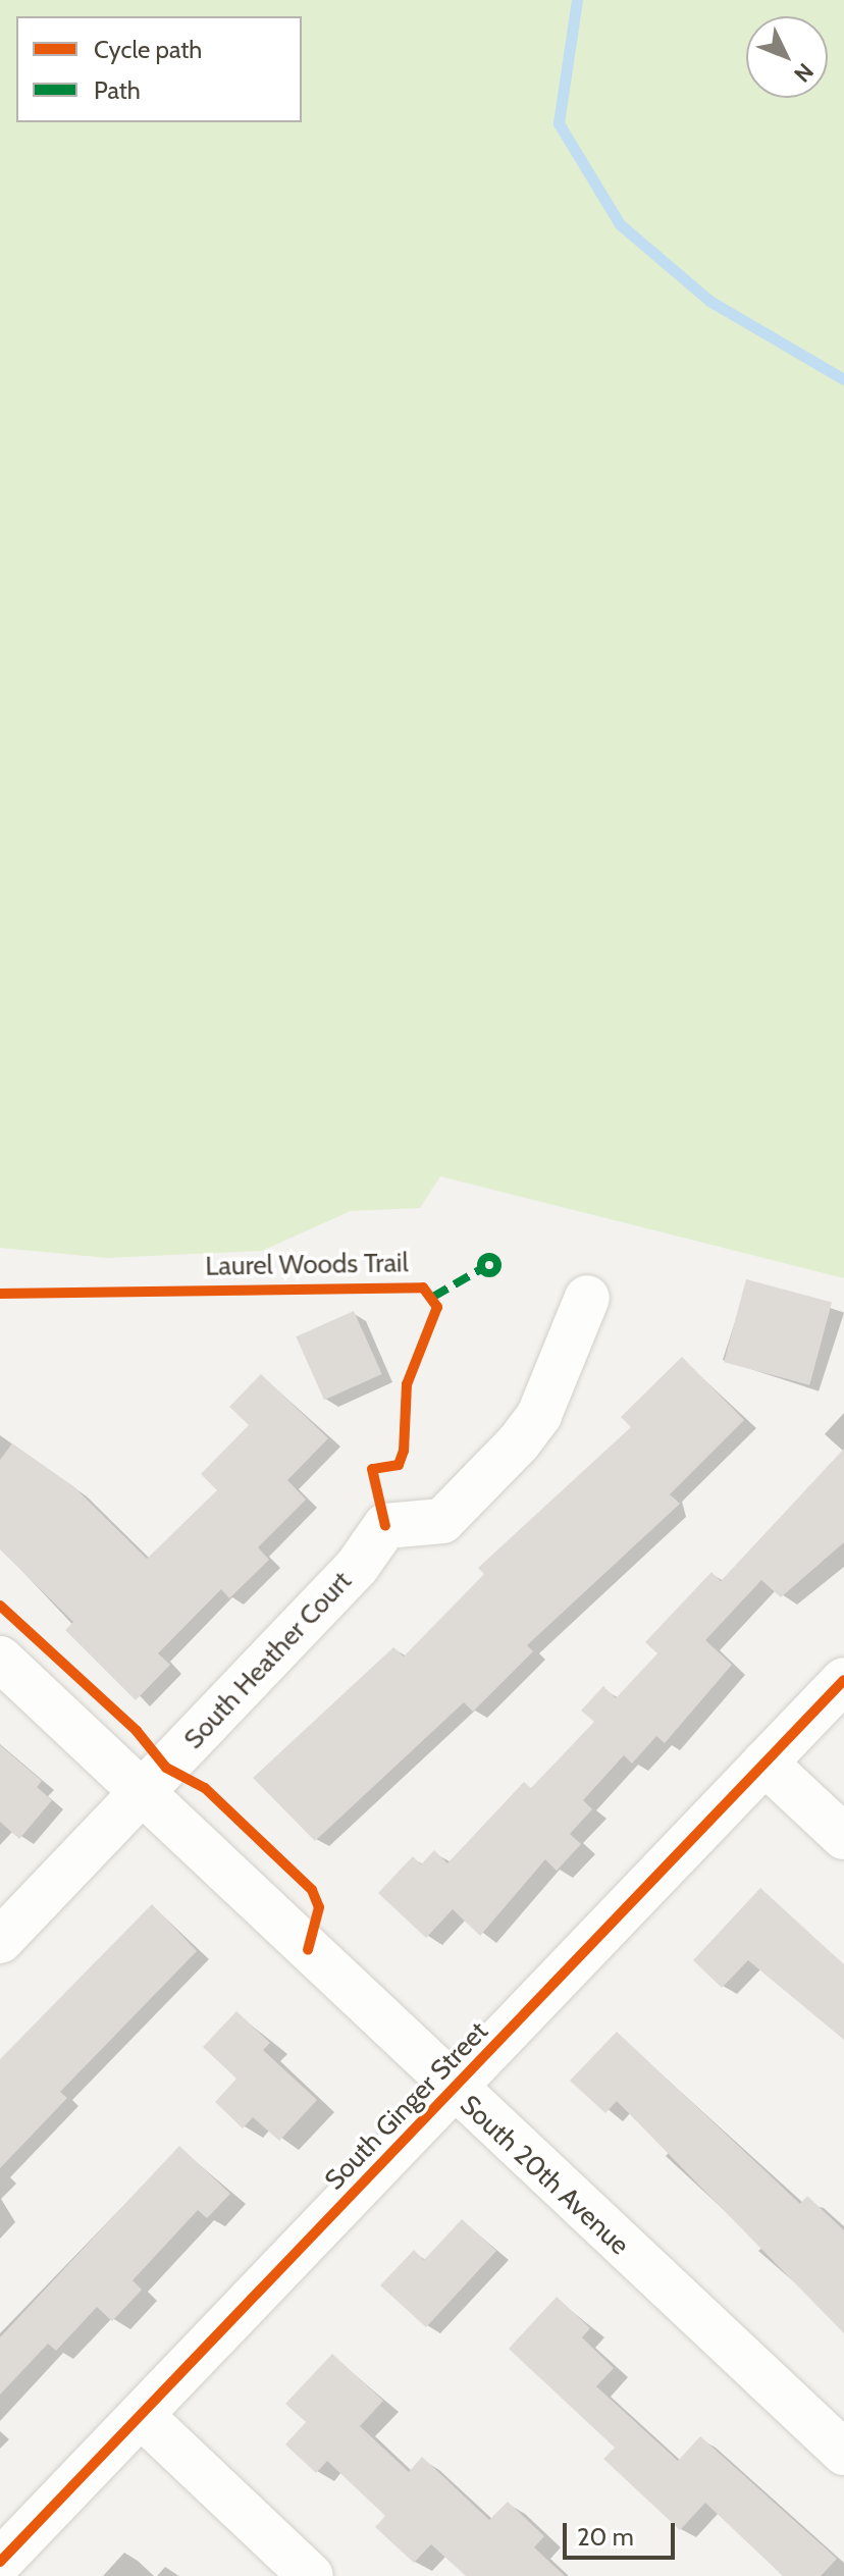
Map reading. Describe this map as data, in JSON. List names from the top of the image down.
{
  "streets": {
    "street": ["South Heather Court", "South Ginger Street", "South 20th Avenue"],
    "cycle path": ["Laurel Woods Trail"]
  },
  "crossings": [
    ["South Heather Court", "South 20th Avenue"],
    ["South Ginger Street", "South 20th Avenue"]
  ],
  "legend": ["Cycle path", "Path"],
  "scale_bar": "20 m",
  "north": "bottom right"
}
